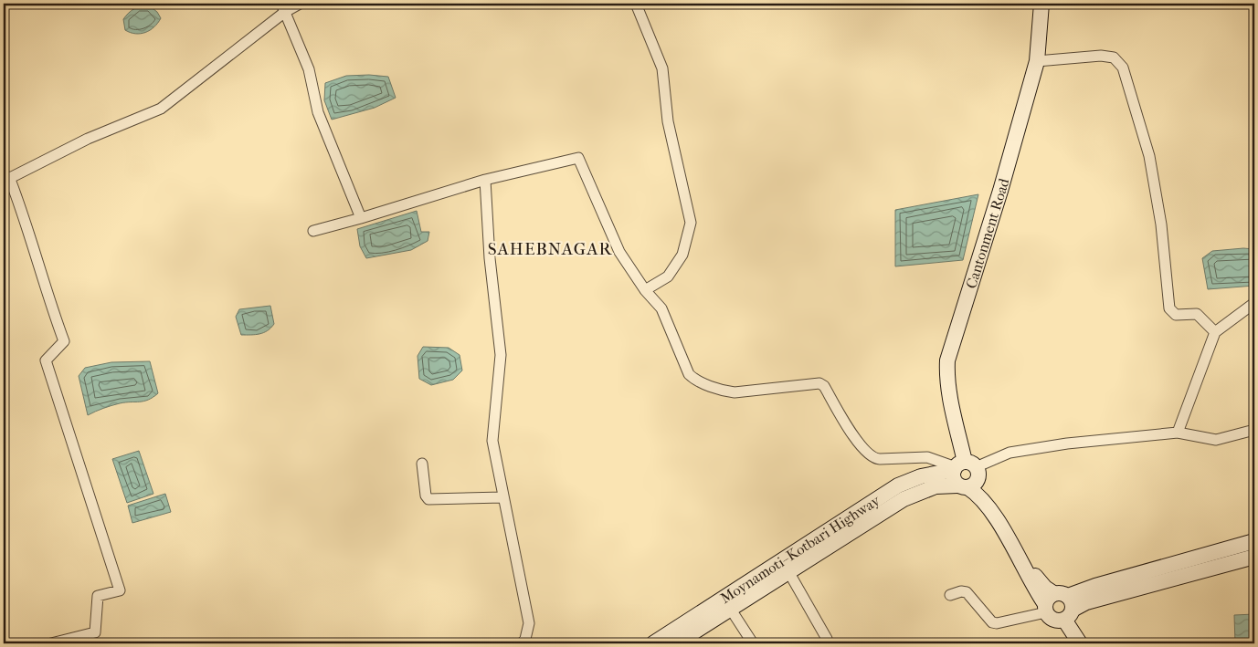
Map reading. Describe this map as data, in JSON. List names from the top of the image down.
{
  "streets": {
    "main road": ["Cantonment Road", "Moynamoti–Kotbari Highway"]
  },
  "crossings": [
    ["Cantonment Road", "Moynamoti–Kotbari Highway"]
  ],
  "districts": ["SAHEBNAGAR"]
}
